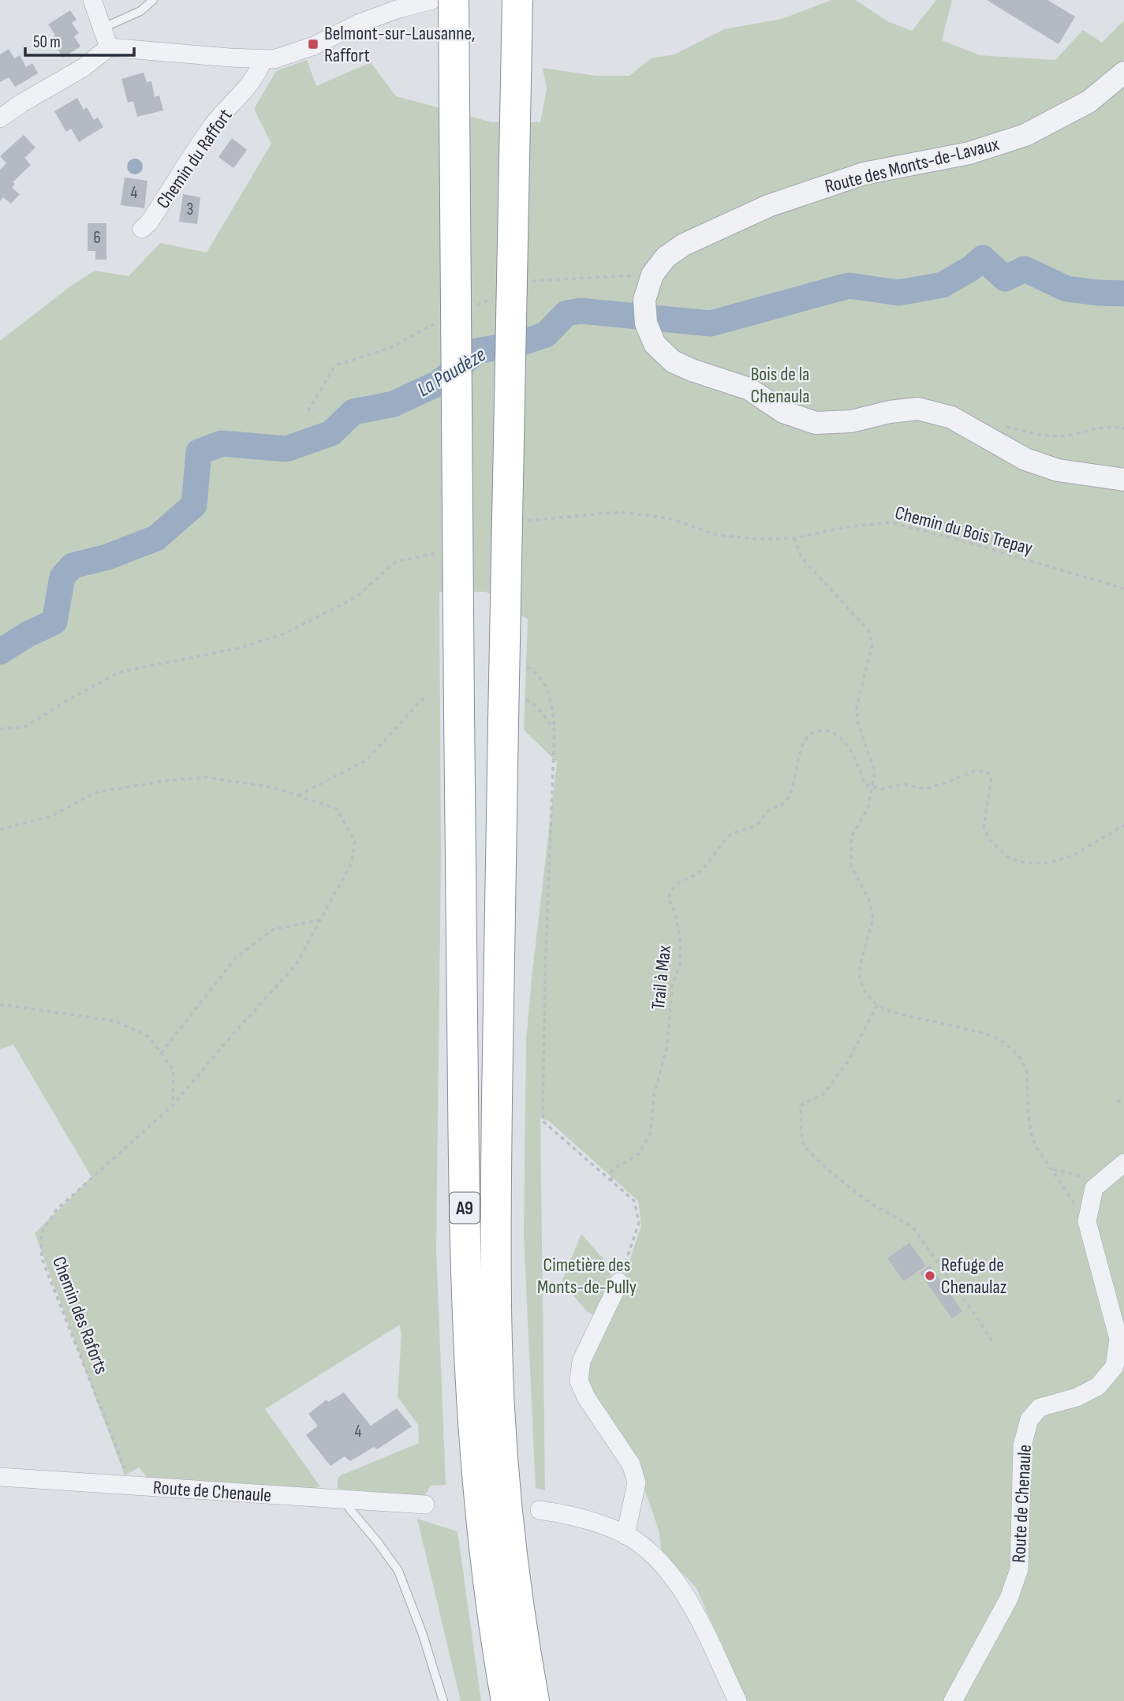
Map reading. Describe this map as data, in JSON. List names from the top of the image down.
{
  "streets": {
    "highway": ["A9"],
    "street": ["Chemin du Raffort", "Route des Monts-de-Lavaux", "Route de Chenaule"],
    "path": ["Chemin du Bois Trepay", "Trail à Max", "Chemin des Raforts"]
  },
  "crossings": [
    ["Chemin des Raforts", "Route de Chenaule"]
  ],
  "water": ["La Paudèze"],
  "parks": ["Bois de la Chenaula", "Cimetière des Monts-de-Pully"],
  "places": {
    "transit": ["Belmont-sur-Lausanne, Raffort"],
    "other": ["Refuge de Chenaulaz"]
  },
  "house_numbers": [
    "4",
    "3",
    "6",
    "4"
  ],
  "scale_bar": "50 m"
}
